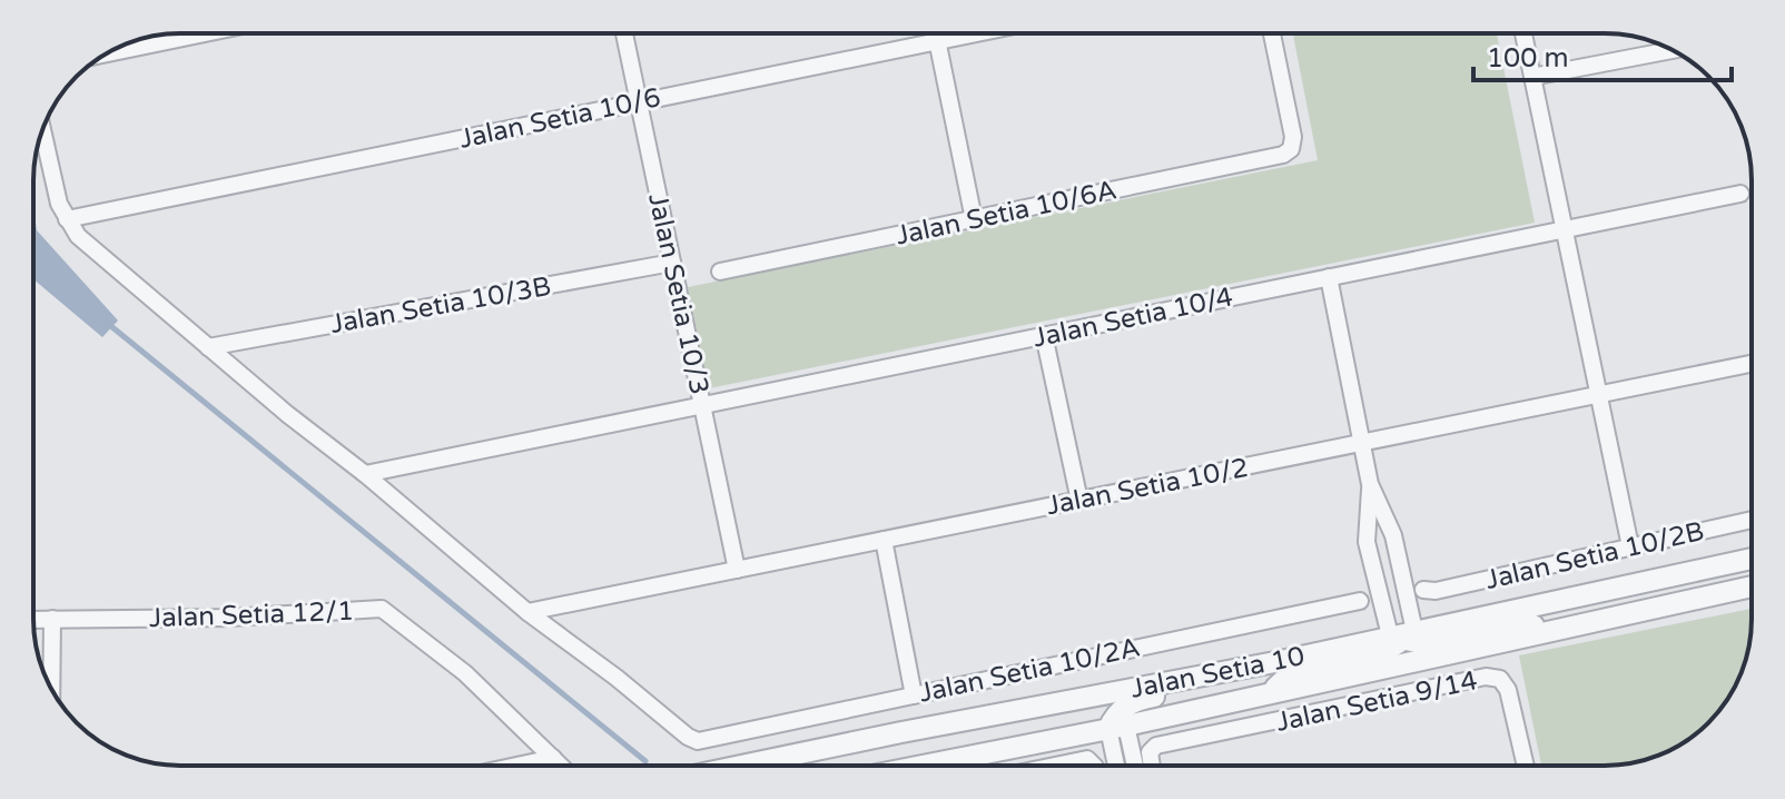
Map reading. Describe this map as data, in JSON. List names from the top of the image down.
{
  "streets": {
    "street": [
      "Jalan Setia 10/6",
      "Jalan Setia 10/6A",
      "Jalan Setia 10/3",
      "Jalan Setia 10/3B",
      "Jalan Setia 10/4",
      "Jalan Setia 10/2",
      "Jalan Setia 10/2B",
      "Jalan Setia 12/1",
      "Jalan Setia 10/2A",
      "Jalan Setia 10",
      "Jalan Setia 9/14"
    ]
  },
  "crossings": [
    ["Jalan Setia 10/6", "Jalan Setia 10/3"],
    ["Jalan Setia 10/3", "Jalan Setia 10/3B"],
    ["Jalan Setia 10/3", "Jalan Setia 10/4"],
    ["Jalan Setia 10/3", "Jalan Setia 10/2"],
    ["Jalan Setia 10/2", "Jalan Setia 10/2A"]
  ],
  "scale_bar": "100 m"
}
